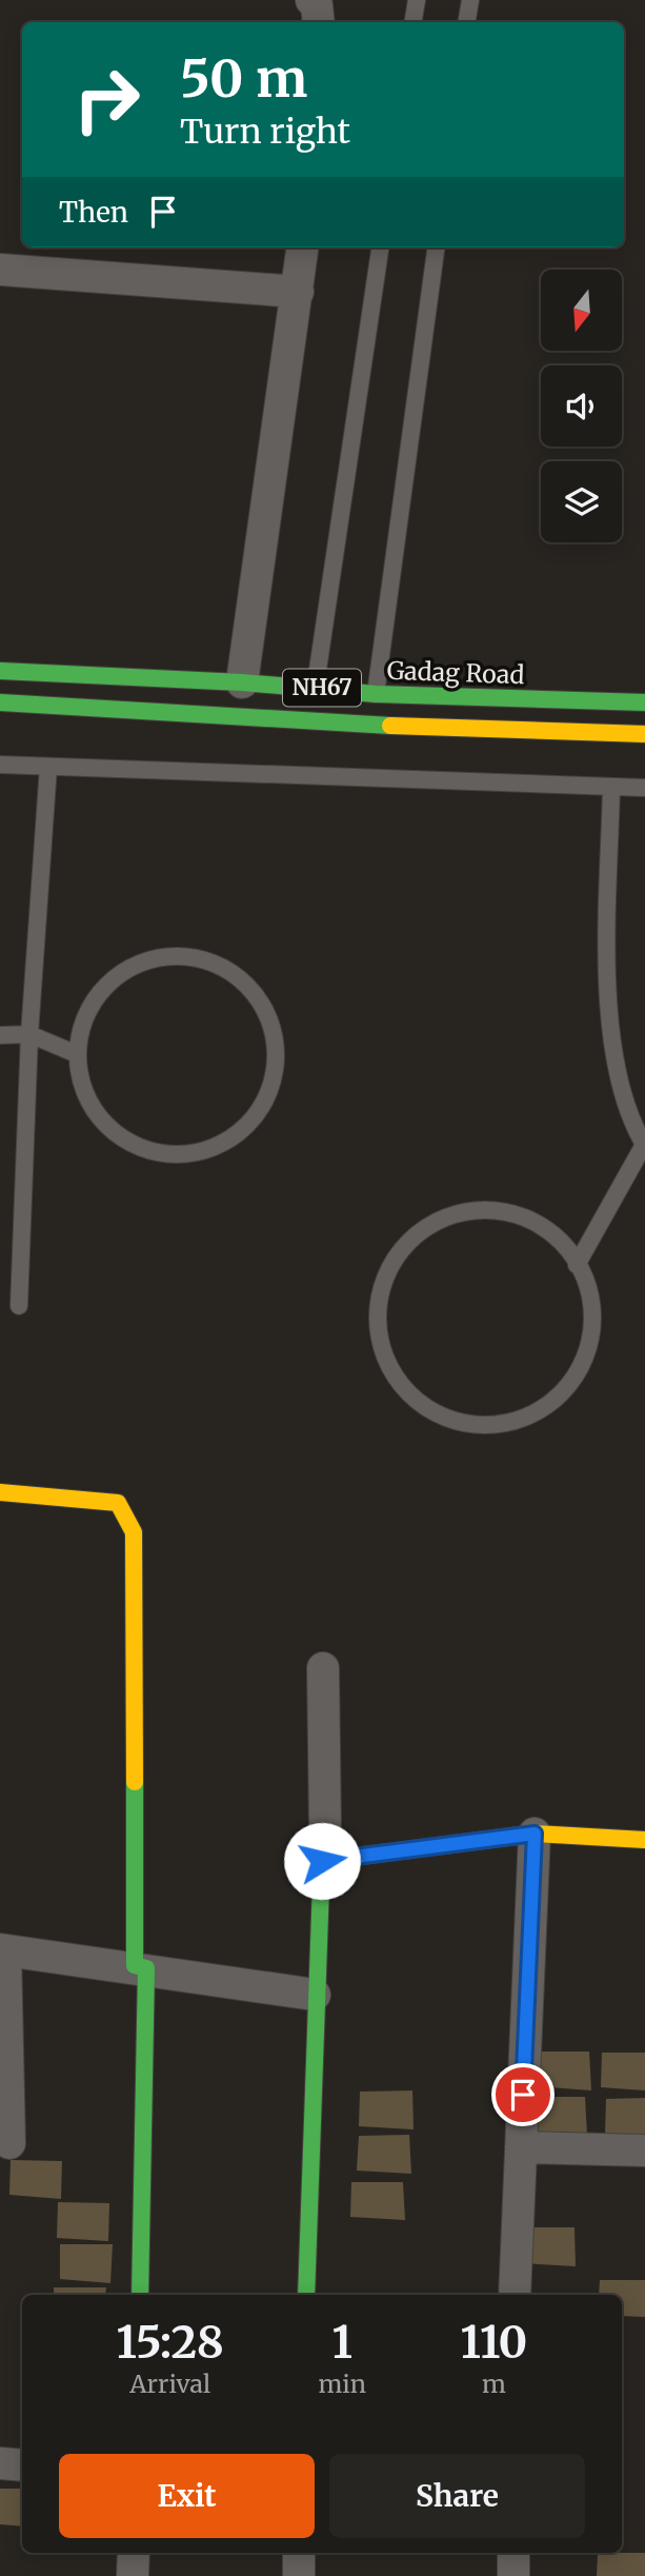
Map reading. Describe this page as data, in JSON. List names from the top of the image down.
{
  "streets": {
    "main road": ["Gadag Road", "NH67"]
  },
  "north": "bottom",
  "page": {
    "turn": ["50 m", "Turn right"],
    "then": "Then",
    "eta": [
      "15:28",
      "Arrival",
      "1",
      "min",
      "110",
      "m"
    ],
    "buttons": ["Exit", "Share"]
  }
}
